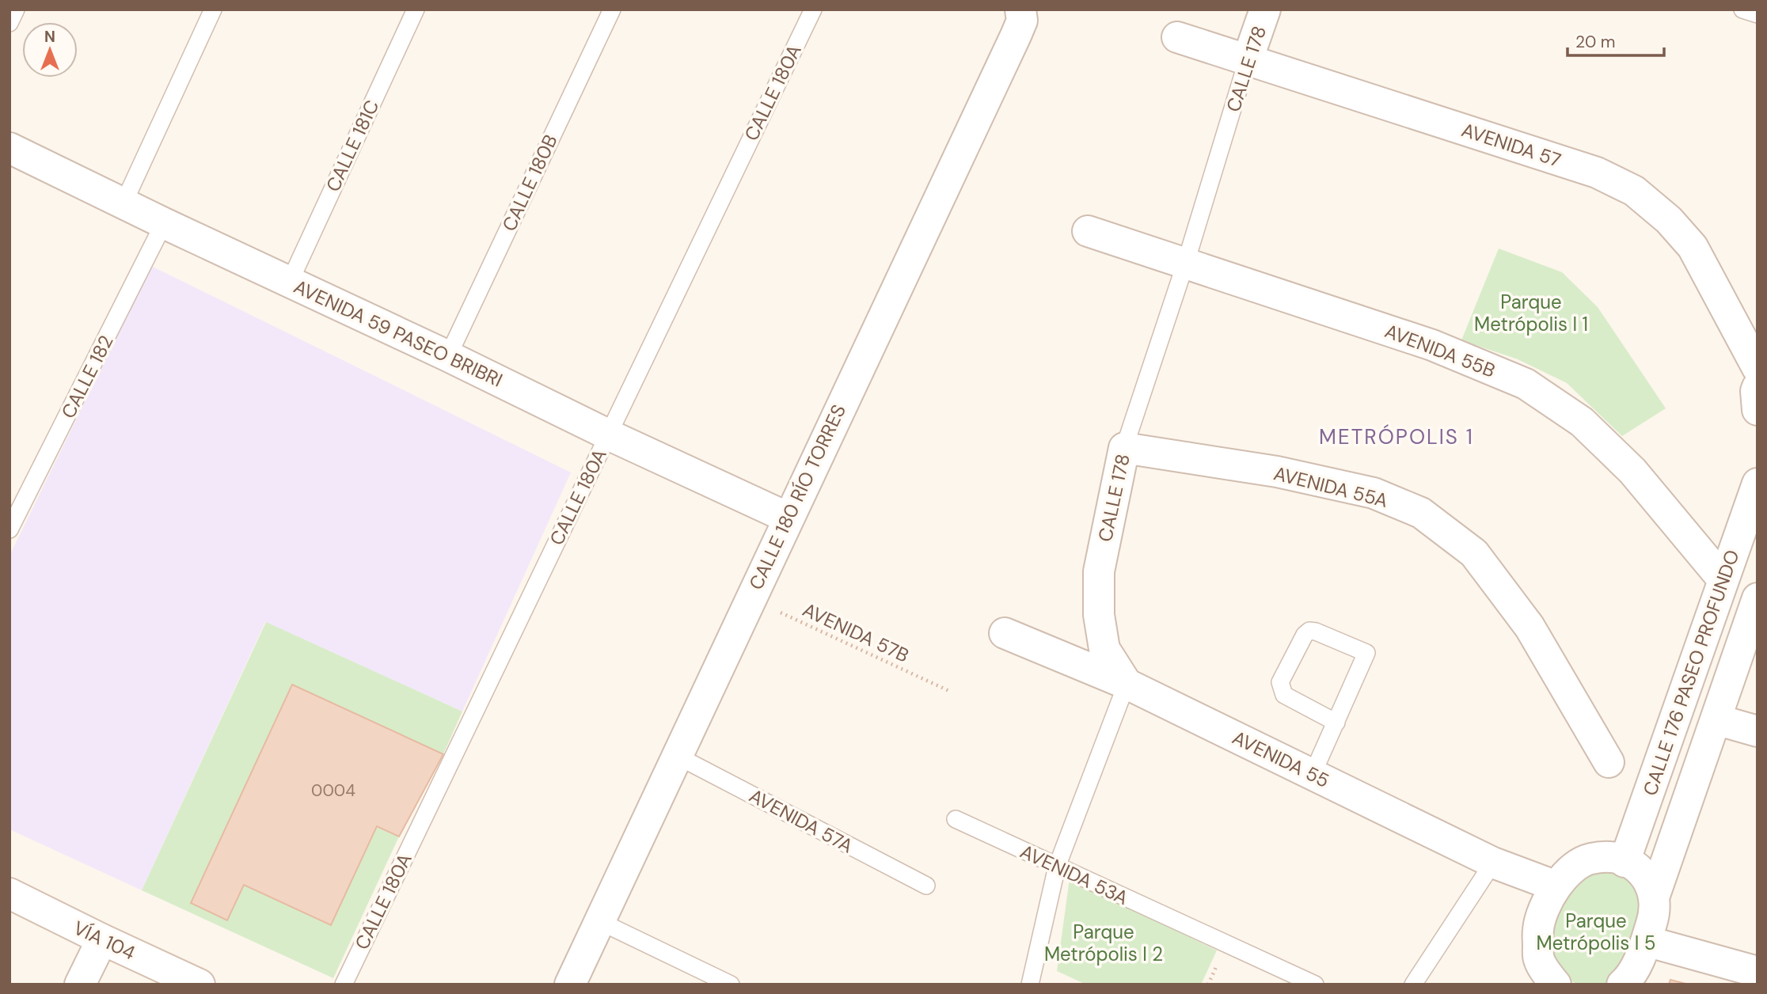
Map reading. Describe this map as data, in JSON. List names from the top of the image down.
{
  "streets": {
    "street": [
      "CALLE 178",
      "AVENIDA 57",
      "AVENIDA 59 PASEO BRIBRI",
      "AVENIDA 55B",
      "AVENIDA 55A",
      "CALLE 180 RÍO TORRES",
      "CALLE 176 PASEO PROFUNDO",
      "AVENIDA 55",
      "VÍA 104"
    ],
    "lane": [
      "CALLE 180A",
      "CALLE 181C",
      "CALLE 180B",
      "CALLE 182",
      "AVENIDA 57A",
      "AVENIDA 53A"
    ],
    "path": ["AVENIDA 57B"]
  },
  "crossings": [
    ["CALLE 178", "AVENIDA 57"],
    ["CALLE 178", "AVENIDA 55B"],
    ["CALLE 178", "AVENIDA 55A"],
    ["CALLE 178", "AVENIDA 55"],
    ["CALLE 180A", "AVENIDA 59 PASEO BRIBRI"],
    ["CALLE 181C", "AVENIDA 59 PASEO BRIBRI"],
    ["CALLE 180B", "AVENIDA 59 PASEO BRIBRI"],
    ["AVENIDA 59 PASEO BRIBRI", "CALLE 182"],
    ["AVENIDA 59 PASEO BRIBRI", "CALLE 180 RÍO TORRES"],
    ["AVENIDA 55B", "CALLE 176 PASEO PROFUNDO"],
    ["CALLE 180 RÍO TORRES", "AVENIDA 57B"],
    ["CALLE 180 RÍO TORRES", "AVENIDA 57A"]
  ],
  "districts": ["METRÓPOLIS 1"],
  "parks": ["Parque Metrópolis I 1", "Parque Metrópolis I 5", "Parque Metrópolis I 2"],
  "house_numbers": ["0004"],
  "scale_bar": "20 m",
  "north": "top"
}
